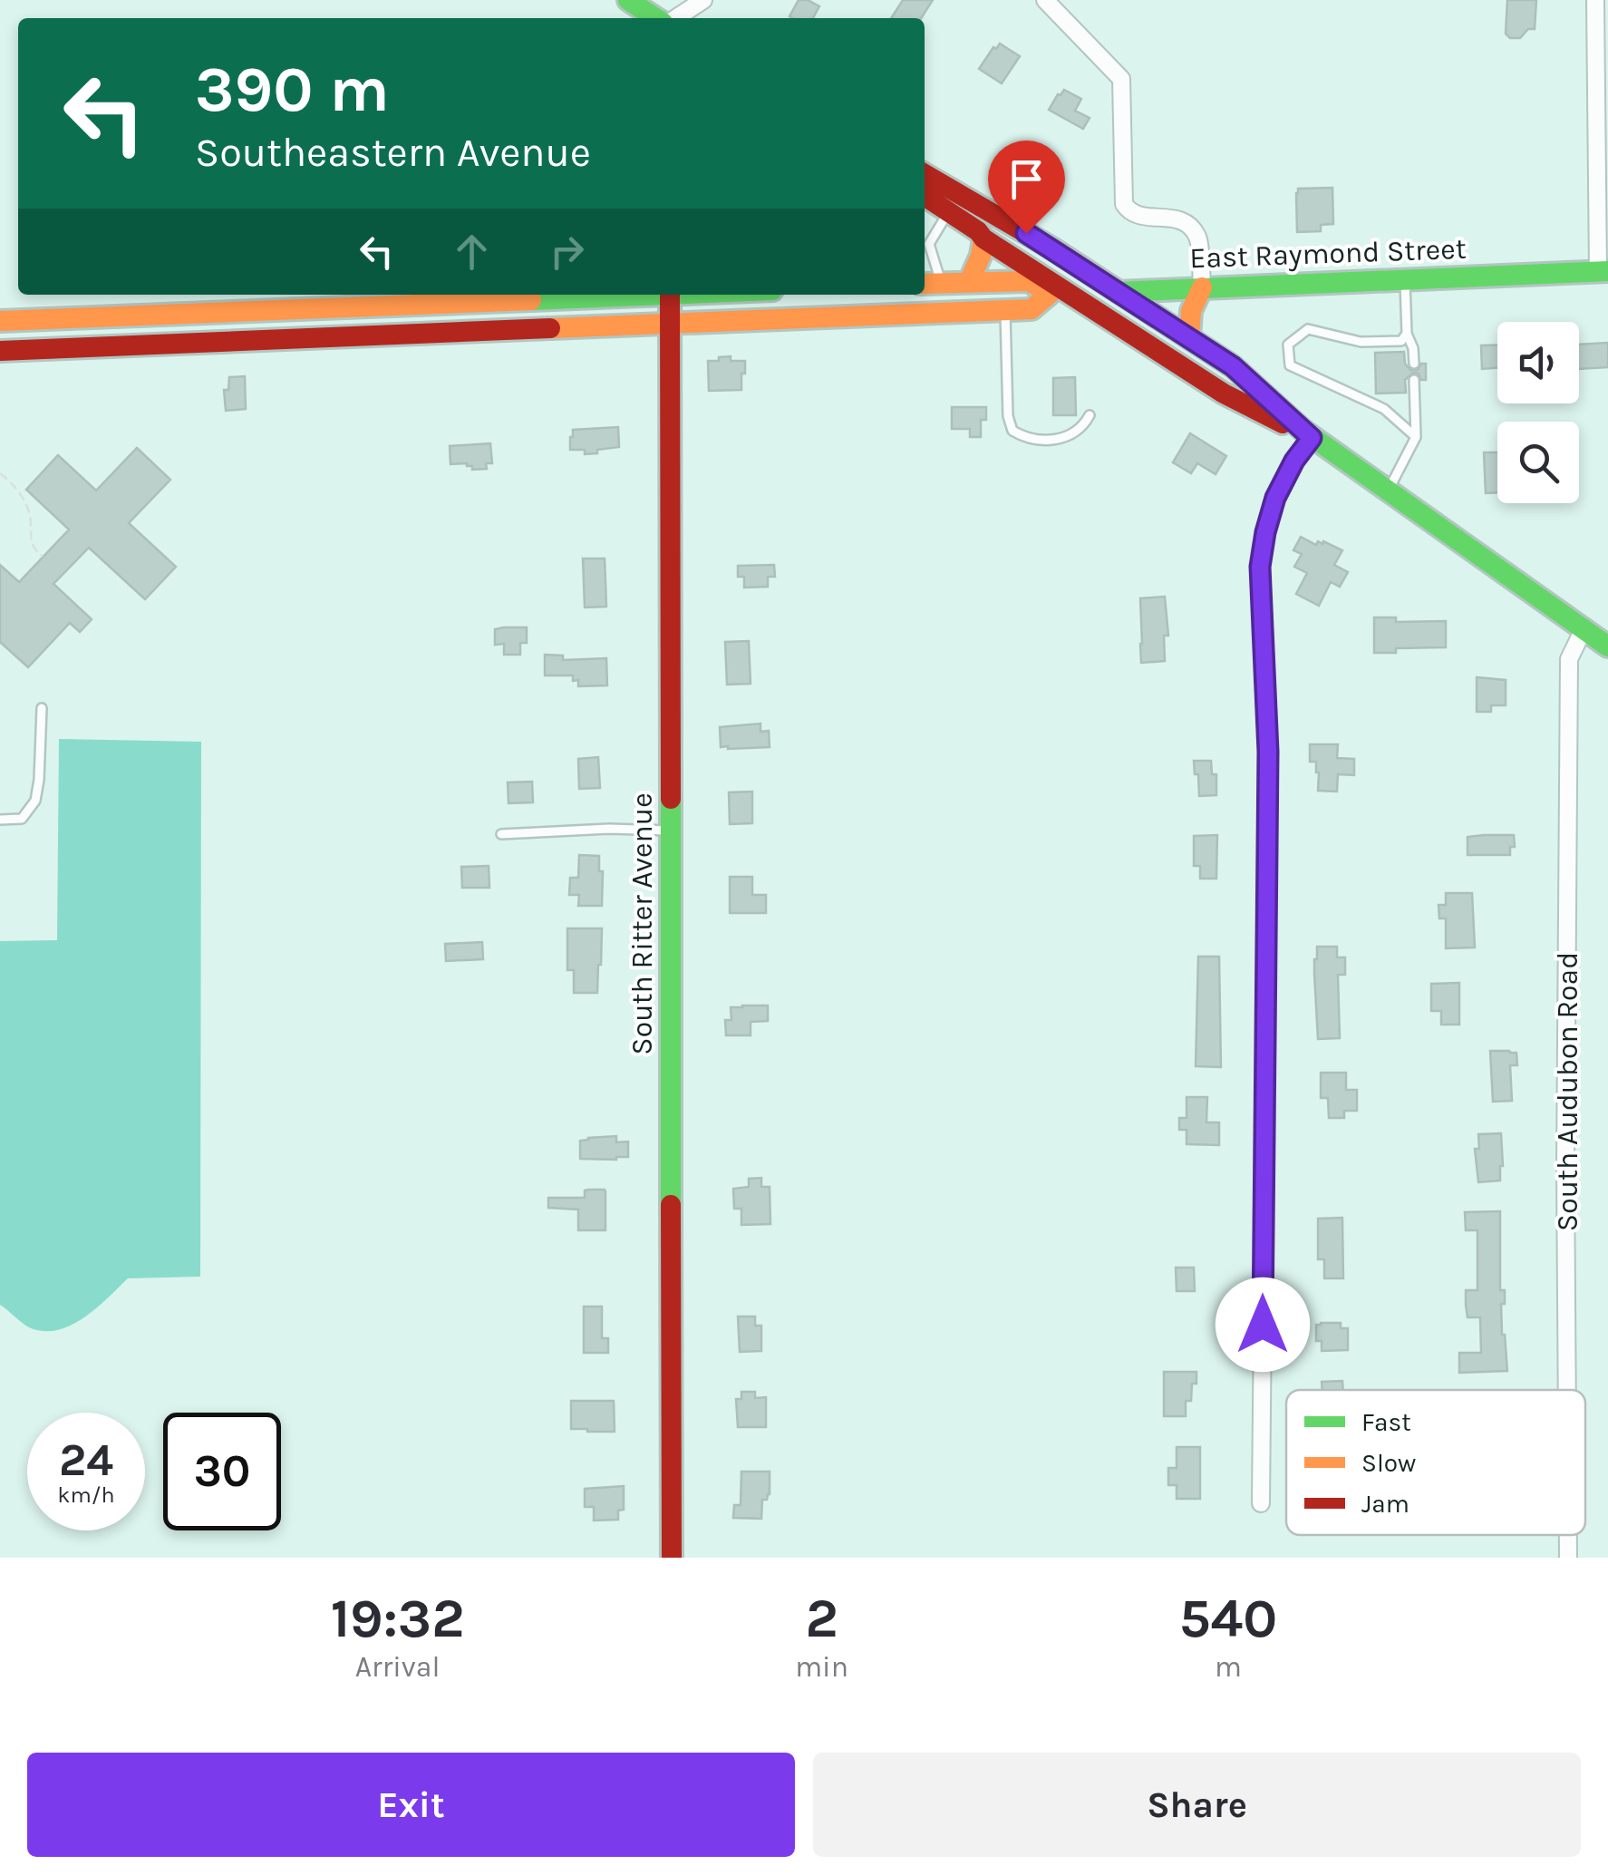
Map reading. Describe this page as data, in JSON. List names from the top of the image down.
{
  "streets": {
    "main road": ["East Raymond Street", "South Ritter Avenue"],
    "street": ["South Audubon Road"]
  },
  "crossings": [
    ["East Raymond Street", "South Ritter Avenue"]
  ],
  "legend": ["Fast", "Slow", "Jam"],
  "page": {
    "turn": ["390 m", "Southeastern Avenue"],
    "speed": "24 km/h",
    "limit": "30",
    "eta": [
      "19:32",
      "Arrival",
      "2",
      "min",
      "540",
      "m"
    ],
    "buttons": ["Exit", "Share"]
  }
}
